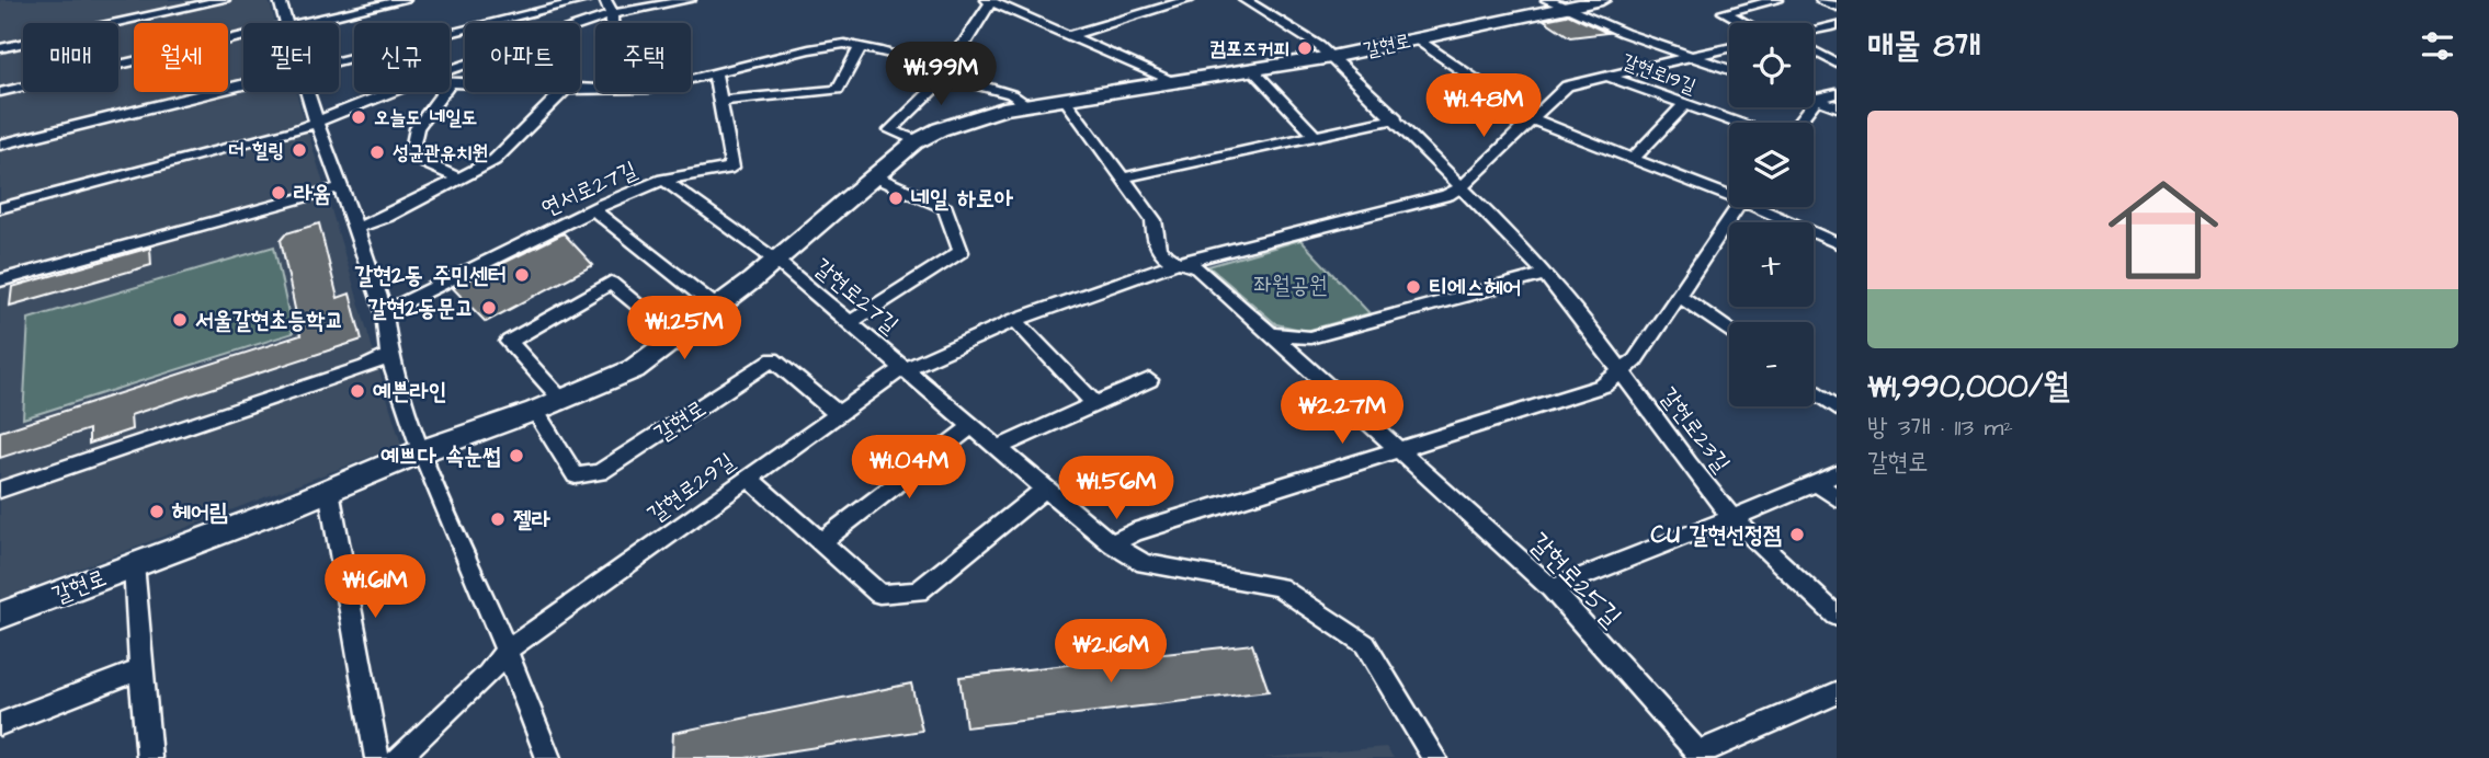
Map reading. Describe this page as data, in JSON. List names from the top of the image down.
{
  "streets": {
    "main road": ["갈현로"],
    "street": [
      "갈현로19길",
      "연서로27길",
      "갈현로27길",
      "갈현로23길",
      "갈현로29길",
      "갈현로25길"
    ]
  },
  "crossings": [
    ["갈현로", "갈현로19길"],
    ["갈현로", "갈현로27길"],
    ["갈현로", "갈현로23길"],
    ["갈현로", "갈현로29길"],
    ["갈현로", "갈현로25길"],
    ["갈현로27길", "갈현로29길"]
  ],
  "parks": ["좌월공원"],
  "places": [
    "컴포즈커피",
    "오늘도 네일도",
    "더 힐링",
    "성균관유치원",
    "라윰",
    "네일 하로아",
    "갈현2동 주민센터",
    "티에스헤어",
    "갈현2동문고",
    "서울갈현초등학교",
    "예쁜라인",
    "예쁘다 속눈썹",
    "헤어림",
    "젤라",
    "CU 갈현선정점"
  ],
  "page": {
    "heading": "매물 8개",
    "map_buttons": ["+", "−"],
    "chip": [
      "매매",
      "월세",
      "필터",
      "신규",
      "아파트",
      "주택"
    ],
    "price": [
      "₩1.99M",
      "₩1.48M",
      "₩1.25M",
      "₩2.27M",
      "₩1.04M",
      "₩1.56M",
      "₩1.61M",
      "₩2.16M"
    ],
    "list": [
      {
        "name": "₩1,990,000/월",
        "note": "방 3개 · 113 m² · 갈현로"
      }
    ]
  }
}
